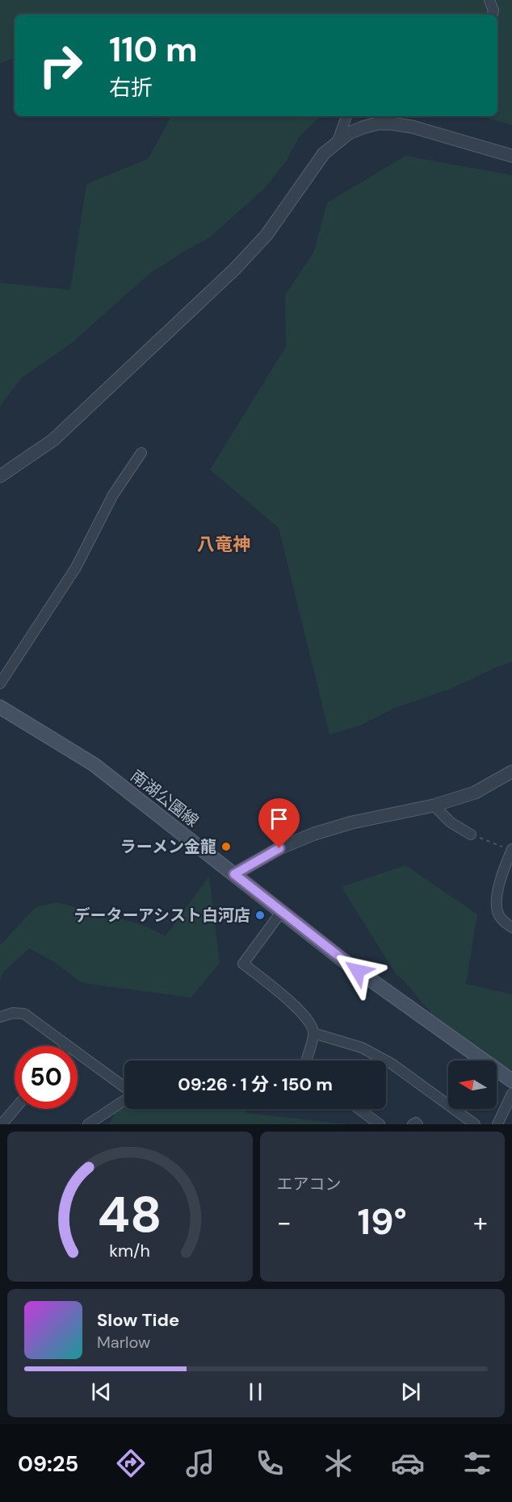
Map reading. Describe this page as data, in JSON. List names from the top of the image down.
{
  "streets": {
    "main road": ["南湖公園線"]
  },
  "districts": ["八竜神"],
  "places": ["ラーメン金龍", "データーアシスト白河店"],
  "north": "left",
  "page": {
    "turn": ["110 m", "右折"],
    "limit": "50",
    "trip": "09:26 · 1 分 · 150 m",
    "tile": "エアコン",
    "heat": ["−", "19°", "+"],
    "song": ["Slow Tide", "Marlow"],
    "tabs": "09:25",
    "gauge": ["48", "km/h"]
  }
}
